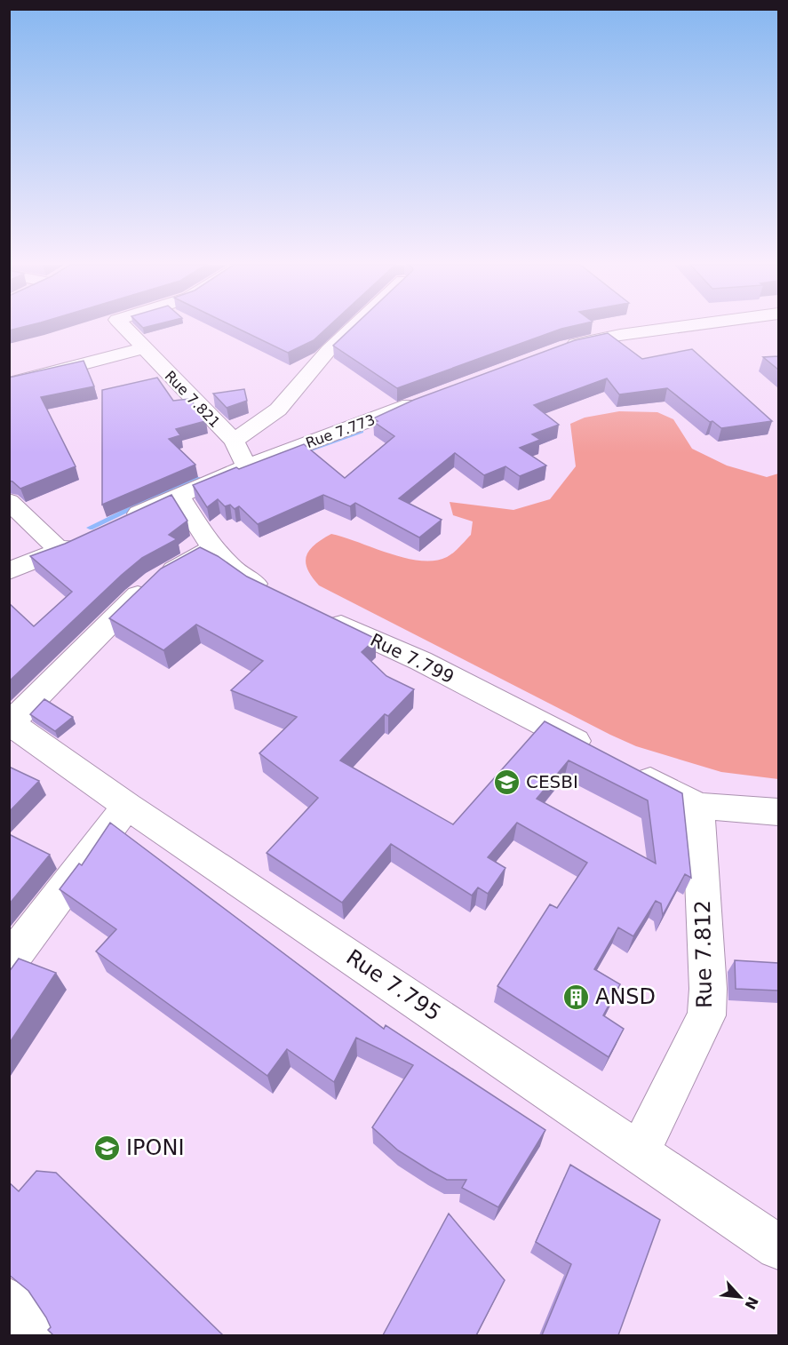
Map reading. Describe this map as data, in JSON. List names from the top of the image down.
{
  "streets": {
    "street": [
      "Rue 7.821",
      "Rue 7.773",
      "Rue 7.799",
      "Rue 7.812",
      "Rue 7.795"
    ]
  },
  "crossings": [
    ["Rue 7.821", "Rue 7.773"],
    ["Rue 7.812", "Rue 7.795"]
  ],
  "places": {
    "school or university": ["CESBI", "IPONI"],
    "building": ["ANSD"]
  },
  "north": "bottom right"
}
